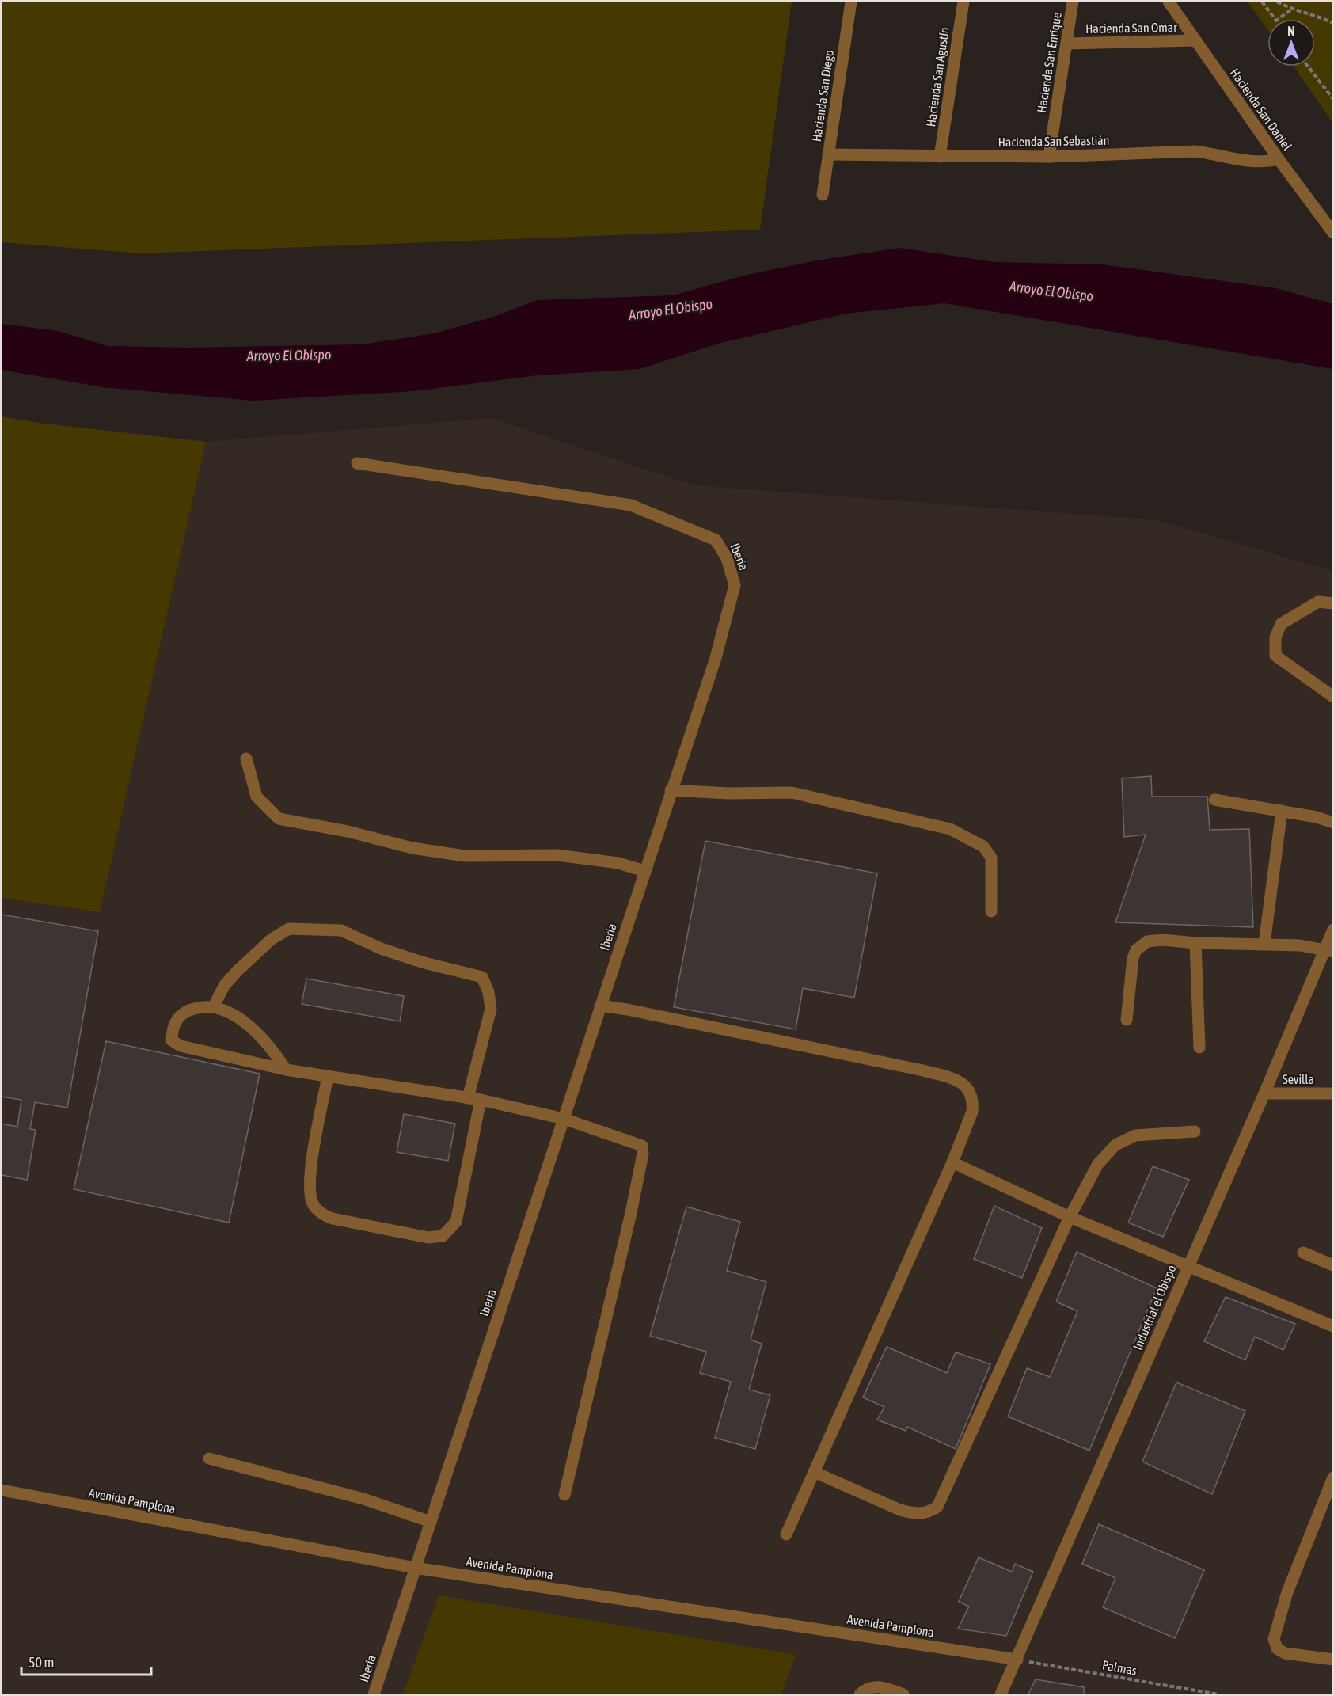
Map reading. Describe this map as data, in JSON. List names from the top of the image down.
{
  "streets": {
    "street": [
      "Hacienda San Omar",
      "Hacienda San Enrique",
      "Hacienda San Agustín",
      "Hacienda San Diego",
      "Hacienda San Daniel",
      "Hacienda San Sebastián",
      "Iberia",
      "Sevilla",
      "Industrial el Obispo",
      "Avenida Pamplona"
    ],
    "path": ["Palmas"]
  },
  "crossings": [
    ["Hacienda San Omar", "Hacienda San Enrique"],
    ["Hacienda San Omar", "Hacienda San Daniel"],
    ["Hacienda San Enrique", "Hacienda San Sebastián"],
    ["Hacienda San Agustín", "Hacienda San Sebastián"],
    ["Hacienda San Diego", "Hacienda San Sebastián"],
    ["Hacienda San Daniel", "Hacienda San Sebastián"],
    ["Iberia", "Avenida Pamplona"],
    ["Sevilla", "Industrial el Obispo"],
    ["Industrial el Obispo", "Avenida Pamplona"],
    ["Industrial el Obispo", "Palmas"],
    ["Avenida Pamplona", "Palmas"]
  ],
  "water": ["Arroyo El Obispo"],
  "scale_bar": "50 m",
  "north": "top"
}
